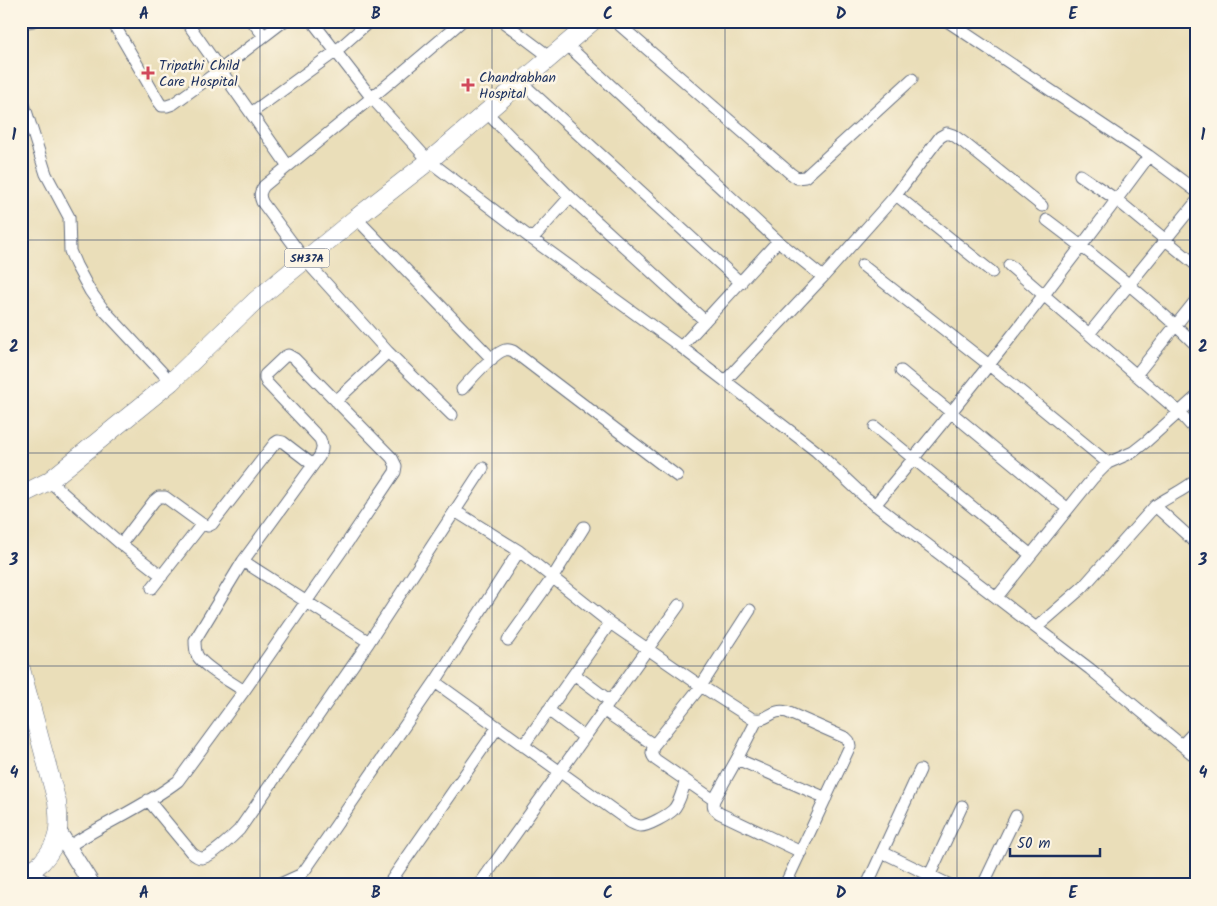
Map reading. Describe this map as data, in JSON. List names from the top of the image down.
{
  "streets": {
    "main road": ["SH37A"]
  },
  "places": {
    "health": ["Tripathi Child Care Hospital", "Chandrabhan Hospital"]
  },
  "scale_bar": "50 m",
  "grid": {
    "columns": [
      "A",
      "B",
      "C",
      "D",
      "E"
    ],
    "rows": [
      "1",
      "2",
      "3",
      "4"
    ]
  }
}
